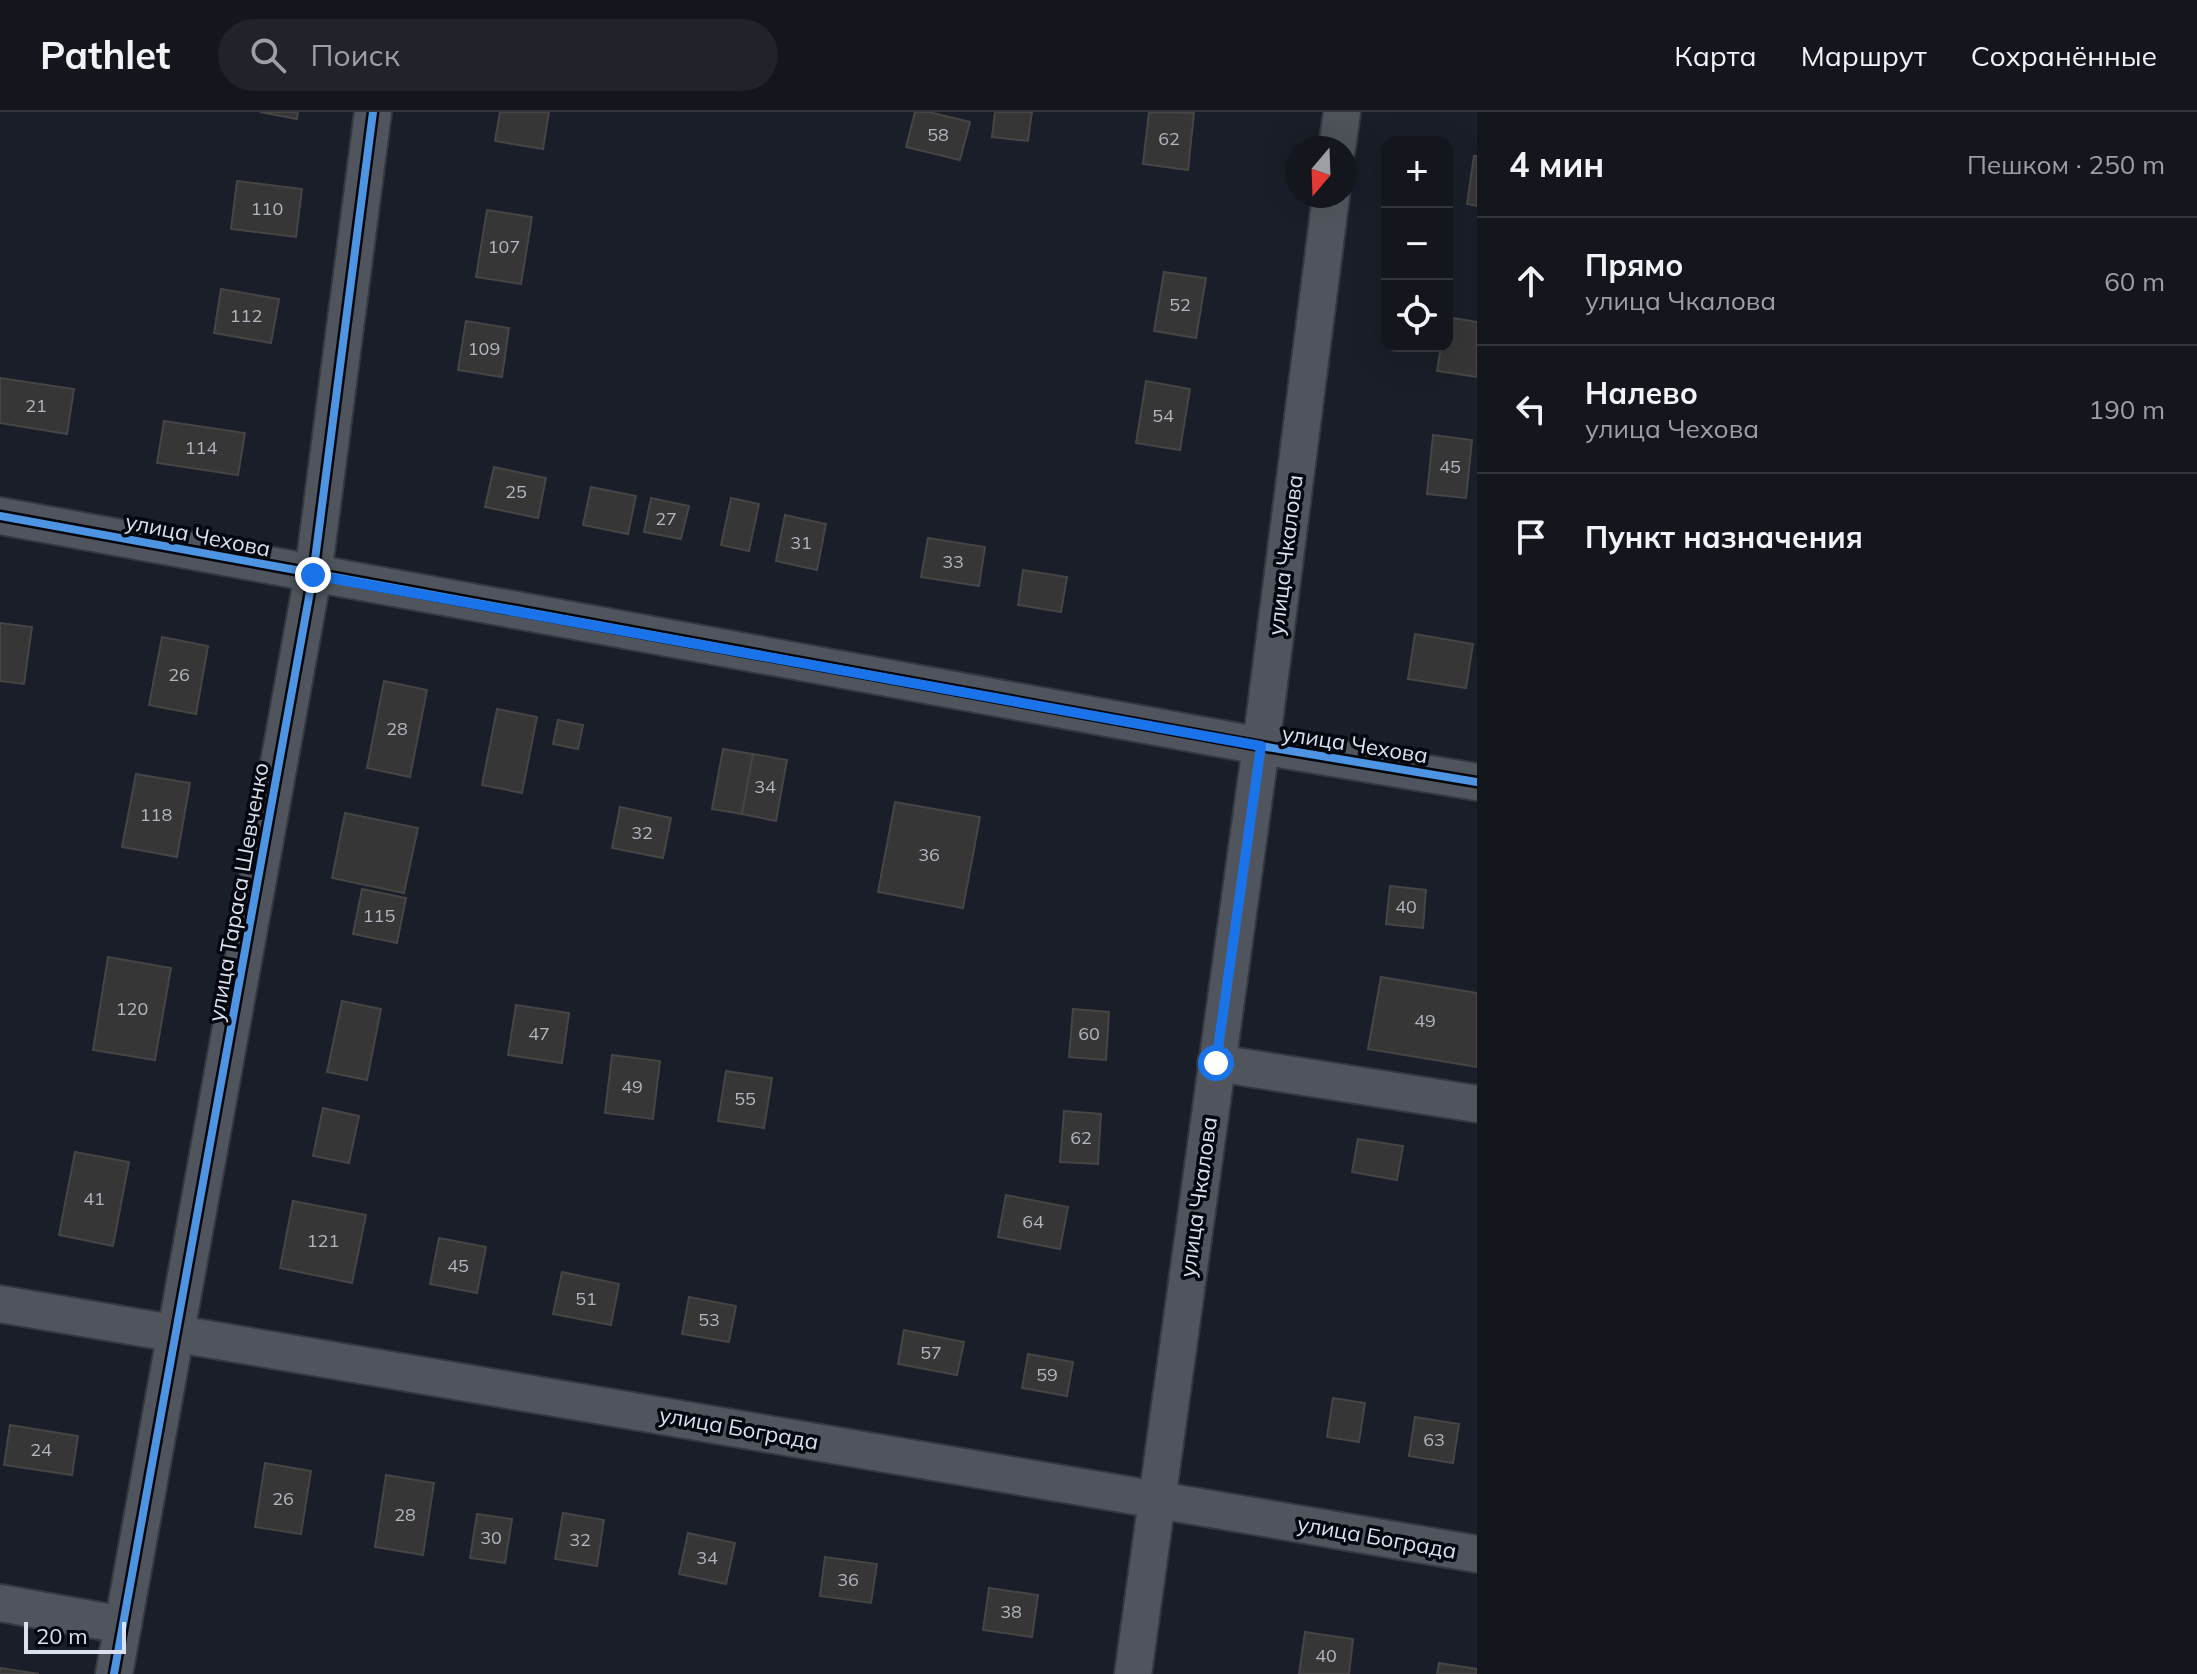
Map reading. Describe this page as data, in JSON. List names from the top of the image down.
{
  "streets": {
    "street": [
      "улица Чехова",
      "улица Чкалова",
      "улица Тараса Шевченко",
      "улица Бограда"
    ]
  },
  "crossings": [
    ["улица Чехова", "улица Чкалова"],
    ["улица Чехова", "улица Тараса Шевченко"],
    ["улица Чкалова", "улица Бограда"],
    ["улица Тараса Шевченко", "улица Бограда"]
  ],
  "house_numbers": [
    "58",
    "62",
    "110",
    "107",
    "52",
    "112",
    "109",
    "21",
    "54",
    "114",
    "45",
    "25",
    "27",
    "31",
    "33",
    "26",
    "28",
    "34",
    "118",
    "32",
    "36",
    "40",
    "115",
    "120",
    "49",
    "47",
    "60",
    "49",
    "55",
    "62",
    "41",
    "64",
    "121",
    "45",
    "51",
    "53",
    "57",
    "59",
    "63",
    "24",
    "26",
    "28",
    "30",
    "32",
    "34",
    "36",
    "38",
    "40"
  ],
  "scale_bar": "20 m",
  "north": "bottom",
  "page": {
    "header": "Pathlet",
    "search": "Поиск",
    "nav": ["Карта", "Маршрут", "Сохранённые"],
    "heading": ["4 мин", "Пешком · 250 m"],
    "map_buttons": ["+", "−"],
    "list": [
      ["Прямо", "улица Чкалова", "60 m"],
      ["Налево", "улица Чехова", "190 m"],
      "Пункт назначения"
    ],
    "scale": "20 m"
  }
}
